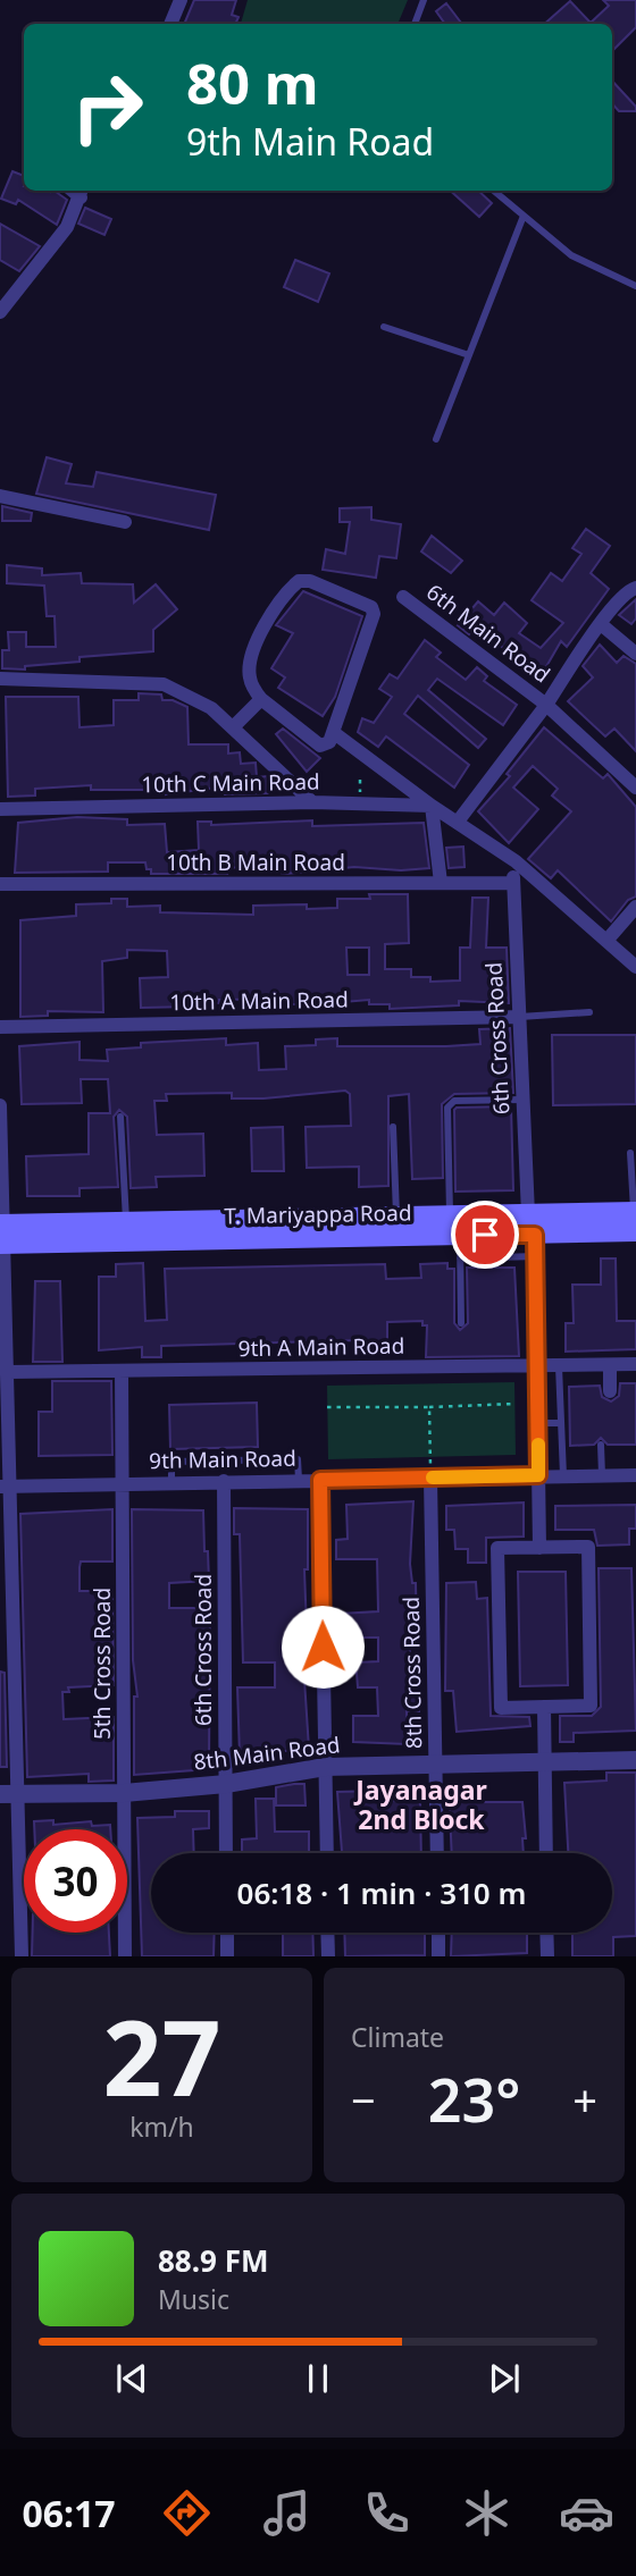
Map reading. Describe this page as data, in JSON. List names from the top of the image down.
{
  "streets": {
    "main road": ["T. Mariyappa Road"],
    "street": [
      "6th Main Road",
      "10th C Main Road",
      "10th B Main Road",
      "10th A Main Road",
      "6th Cross Road",
      "9th A Main Road",
      "9th Main Road",
      "5th Cross Road",
      "8th Cross Road",
      "8th Main Road"
    ]
  },
  "crossings": [
    ["10th B Main Road", "6th Cross Road"],
    ["10th A Main Road", "6th Cross Road"],
    ["6th Cross Road", "T. Mariyappa Road"],
    ["6th Cross Road", "9th Main Road"],
    ["6th Cross Road", "8th Main Road"],
    ["9th A Main Road", "5th Cross Road"],
    ["9th Main Road", "5th Cross Road"],
    ["9th Main Road", "8th Cross Road"],
    ["5th Cross Road", "8th Main Road"],
    ["8th Cross Road", "8th Main Road"]
  ],
  "districts": ["Jayanagar 2nd Block"],
  "page": {
    "turn": ["80 m", "9th Main Road"],
    "limit": "30",
    "trip": "06:18 · 1 min · 310 m",
    "tile": [
      ["27", "km/h"],
      "Climate"
    ],
    "heat": ["−", "23°", "+"],
    "song": ["88.9 FM", "Music"],
    "tabs": "06:17"
  }
}
